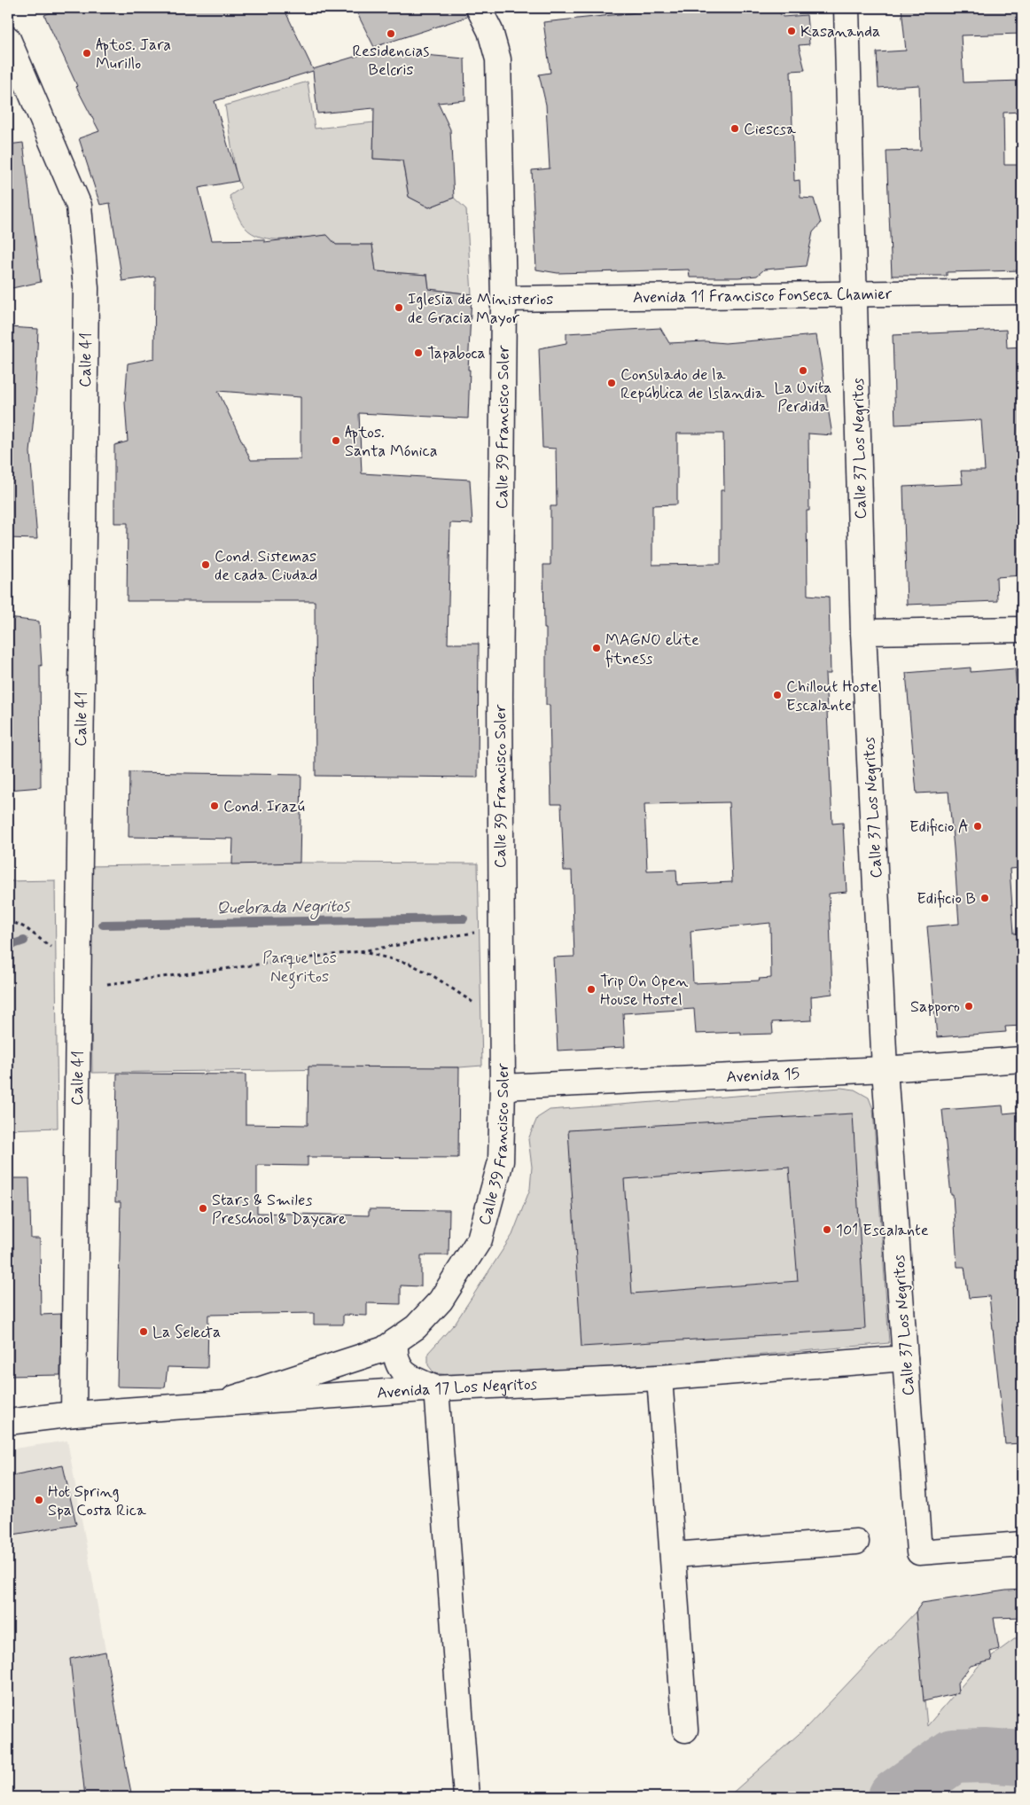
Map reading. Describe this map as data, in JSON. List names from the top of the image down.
{
  "streets": {
    "street": [
      "Avenida 11 Francisco Fonseca Chamier",
      "Calle 41",
      "Calle 39 Francisco Soler",
      "Calle 37 Los Negritos",
      "Avenida 15",
      "Avenida 17 Los Negritos"
    ]
  },
  "crossings": [
    ["Avenida 11 Francisco Fonseca Chamier", "Calle 39 Francisco Soler"],
    ["Avenida 11 Francisco Fonseca Chamier", "Calle 37 Los Negritos"],
    ["Calle 41", "Avenida 17 Los Negritos"],
    ["Calle 39 Francisco Soler", "Avenida 15"],
    ["Calle 39 Francisco Soler", "Avenida 17 Los Negritos"],
    ["Calle 37 Los Negritos", "Avenida 15"],
    ["Calle 37 Los Negritos", "Avenida 17 Los Negritos"]
  ],
  "water": ["Quebrada Negritos"],
  "parks": ["Parque Los Negritos"],
  "places": [
    "Kasananda",
    "Residencias Belcris",
    "Aptos. Jara Murillo",
    "Ciescsa",
    "Iglesia de Ministerios de Gracia Mayor",
    "Tapaboca",
    "La Uvita Perdida",
    "Consulado de la República de Islandia",
    "Aptos. Santa Mónica",
    "Cond. Sistemas de cada Ciudad",
    "MAGNO elite fitness",
    "Chillout Hostel Escalante",
    "Cond. Irazú",
    "Edificio A",
    "Edificio B",
    "Trip On Open House Hostel",
    "Sapporo",
    "Stars & Smiles Preschool & Daycare",
    "101 Escalante",
    "La Selecta",
    "Hot Spring Spa Costa Rica"
  ]
}
